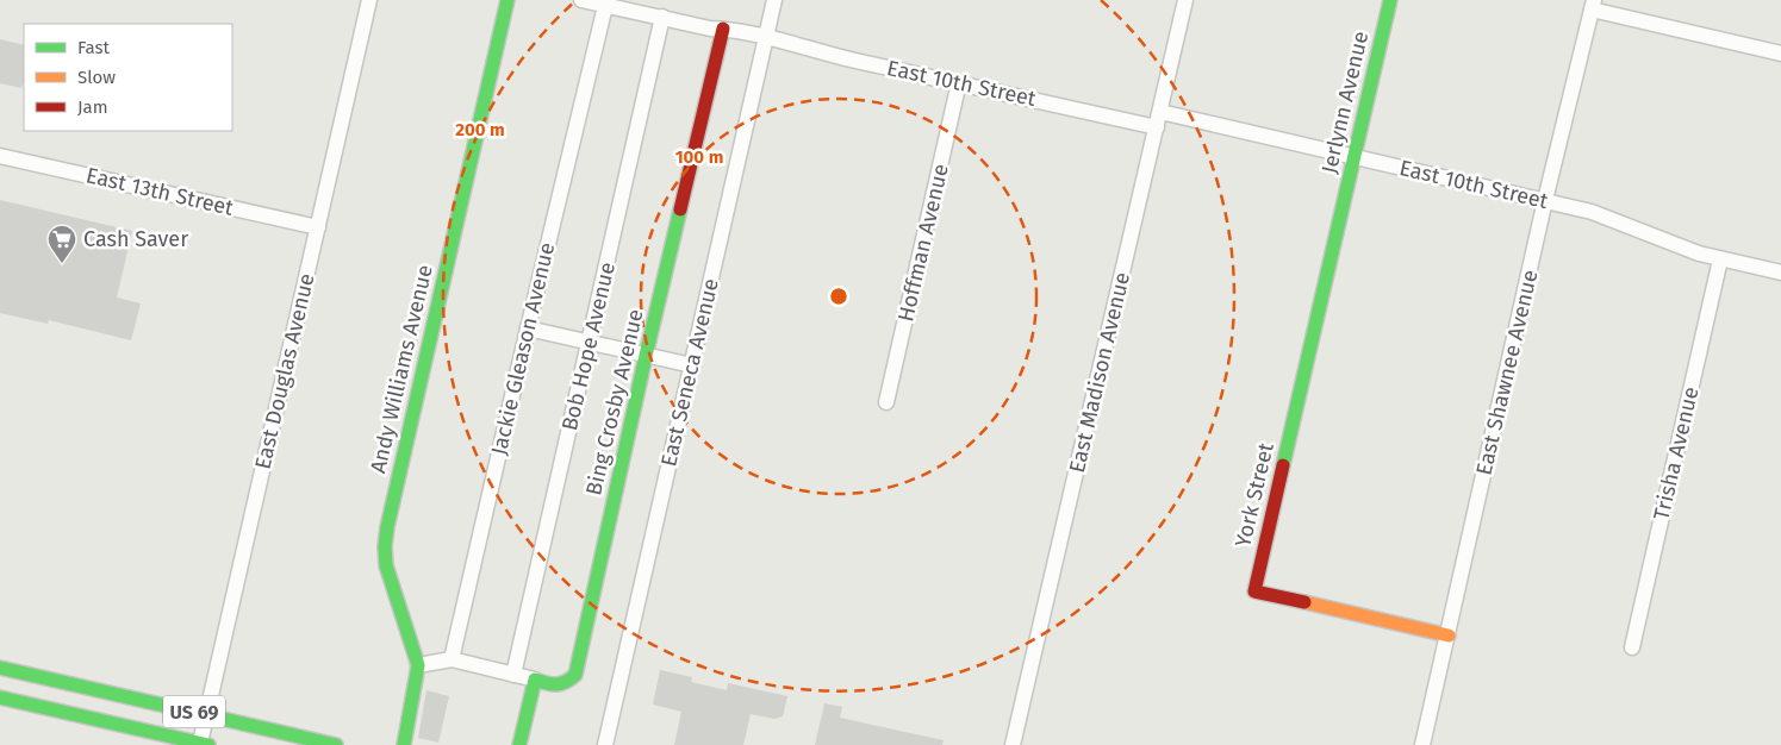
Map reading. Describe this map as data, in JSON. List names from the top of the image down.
{
  "streets": {
    "street": [
      "East 10th Street",
      "Jerlynn Avenue",
      "East 13th Street",
      "Hoffman Avenue",
      "Bob Hope Avenue",
      "Jackie Gleason Avenue",
      "Andy Williams Avenue",
      "East Douglas Avenue",
      "East Seneca Avenue",
      "East Madison Avenue",
      "East Shawnee Avenue",
      "Bing Crosby Avenue",
      "Trisha Avenue",
      "York Street",
      "US 69"
    ]
  },
  "crossings": [
    ["East 10th Street", "Jerlynn Avenue"],
    ["East 10th Street", "Hoffman Avenue"],
    ["East 10th Street", "Bob Hope Avenue"],
    ["East 10th Street", "Jackie Gleason Avenue"],
    ["East 10th Street", "East Seneca Avenue"],
    ["East 10th Street", "East Madison Avenue"],
    ["East 10th Street", "East Shawnee Avenue"],
    ["East 10th Street", "Bing Crosby Avenue"],
    ["East 10th Street", "Trisha Avenue"],
    ["Jerlynn Avenue", "York Street"],
    ["East 13th Street", "East Douglas Avenue"],
    ["East Douglas Avenue", "US 69"],
    ["East Shawnee Avenue", "York Street"]
  ],
  "places": {
    "supermarket": ["Cash Saver"]
  },
  "legend": ["Fast", "Slow", "Jam"],
  "rings": ["200 m", "100 m"]
}
